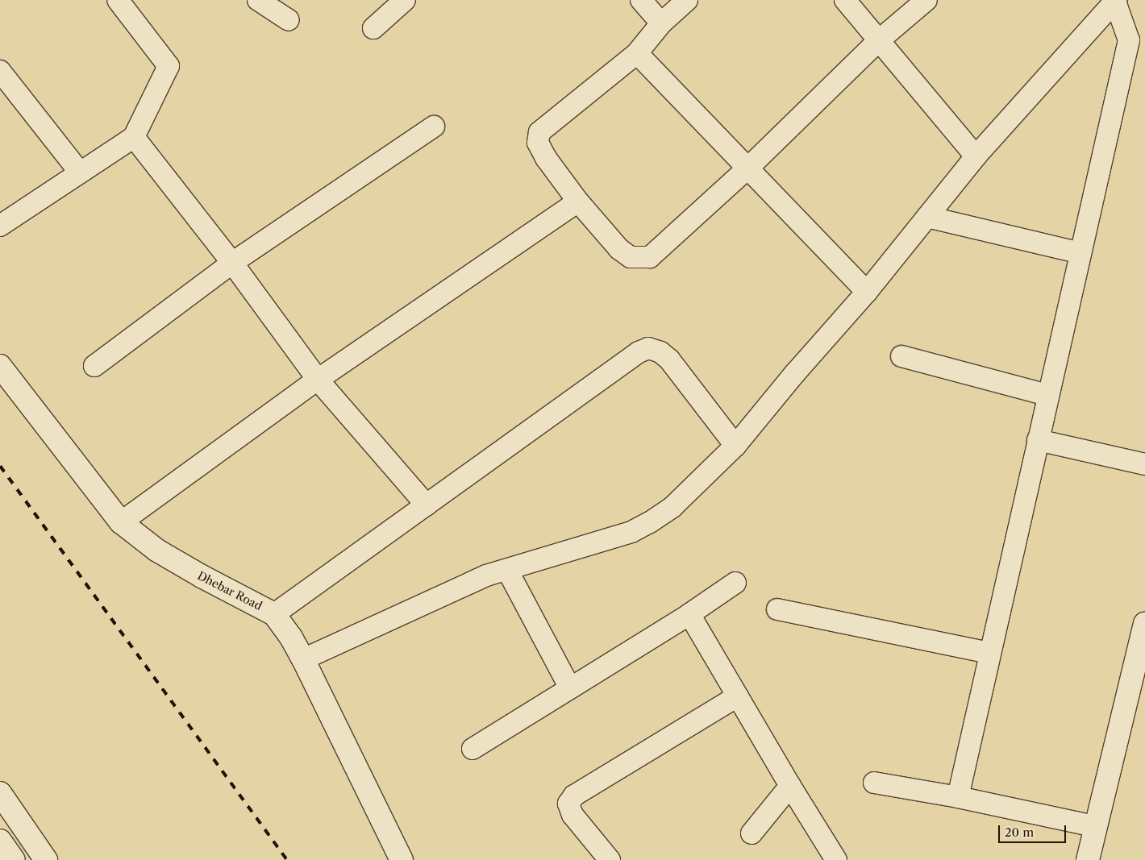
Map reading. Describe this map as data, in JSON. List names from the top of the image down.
{
  "streets": {
    "street": ["Dhebar Road"]
  },
  "scale_bar": "20 m"
}
